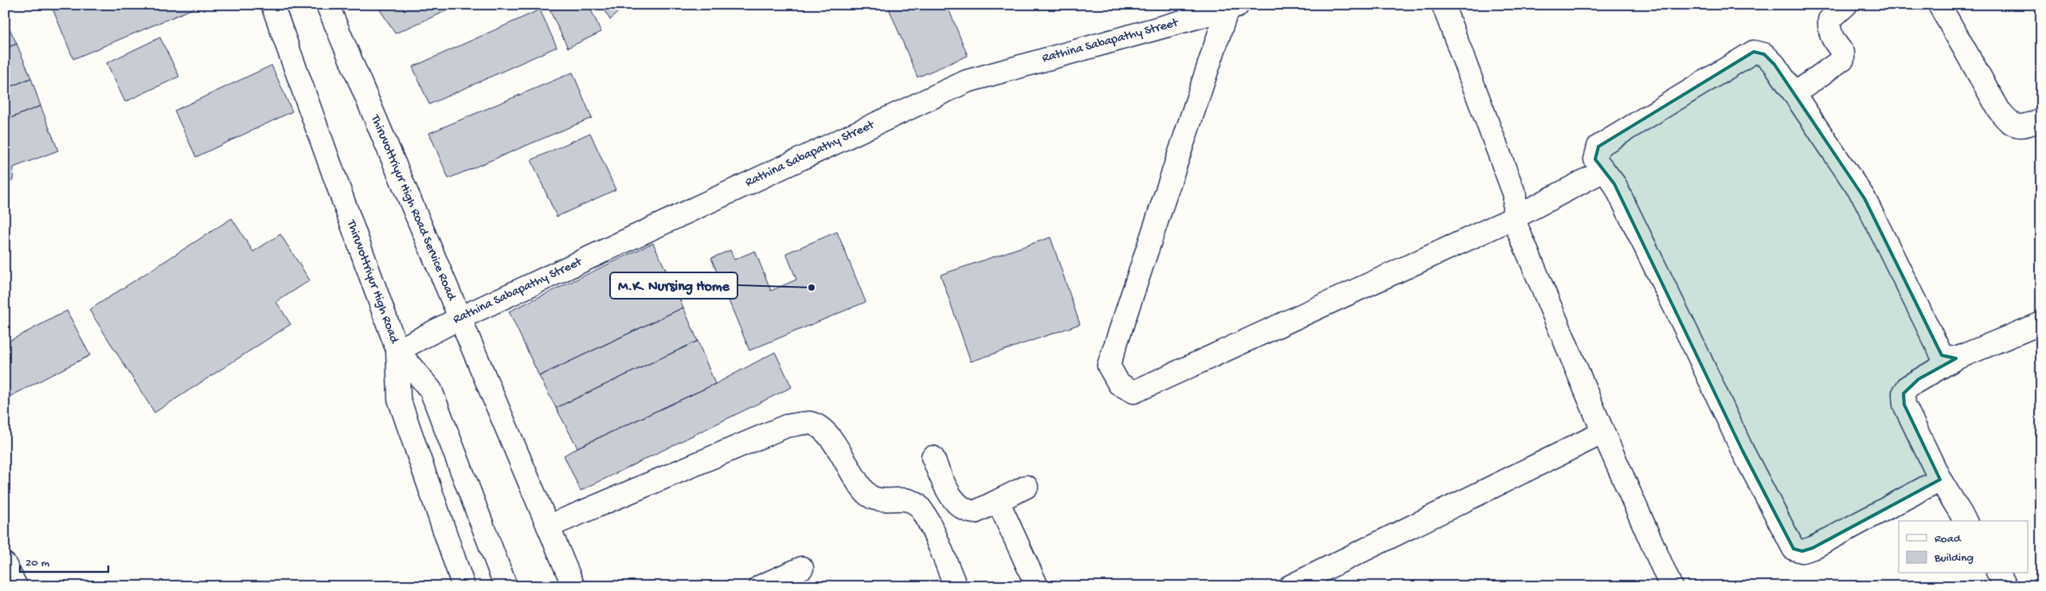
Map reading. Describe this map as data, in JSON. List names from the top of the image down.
{
  "streets": {
    "street": ["Rathina Sabapathy Street", "Thiruvottriyur High Road Service Road", "Thiruvottriyur High Road"]
  },
  "crossings": [
    ["Rathina Sabapathy Street", "Thiruvottriyur High Road Service Road"],
    ["Rathina Sabapathy Street", "Thiruvottriyur High Road"]
  ],
  "places": ["M.K. Nursing Home"],
  "legend": ["Road", "Building"],
  "scale_bar": "20 m"
}
